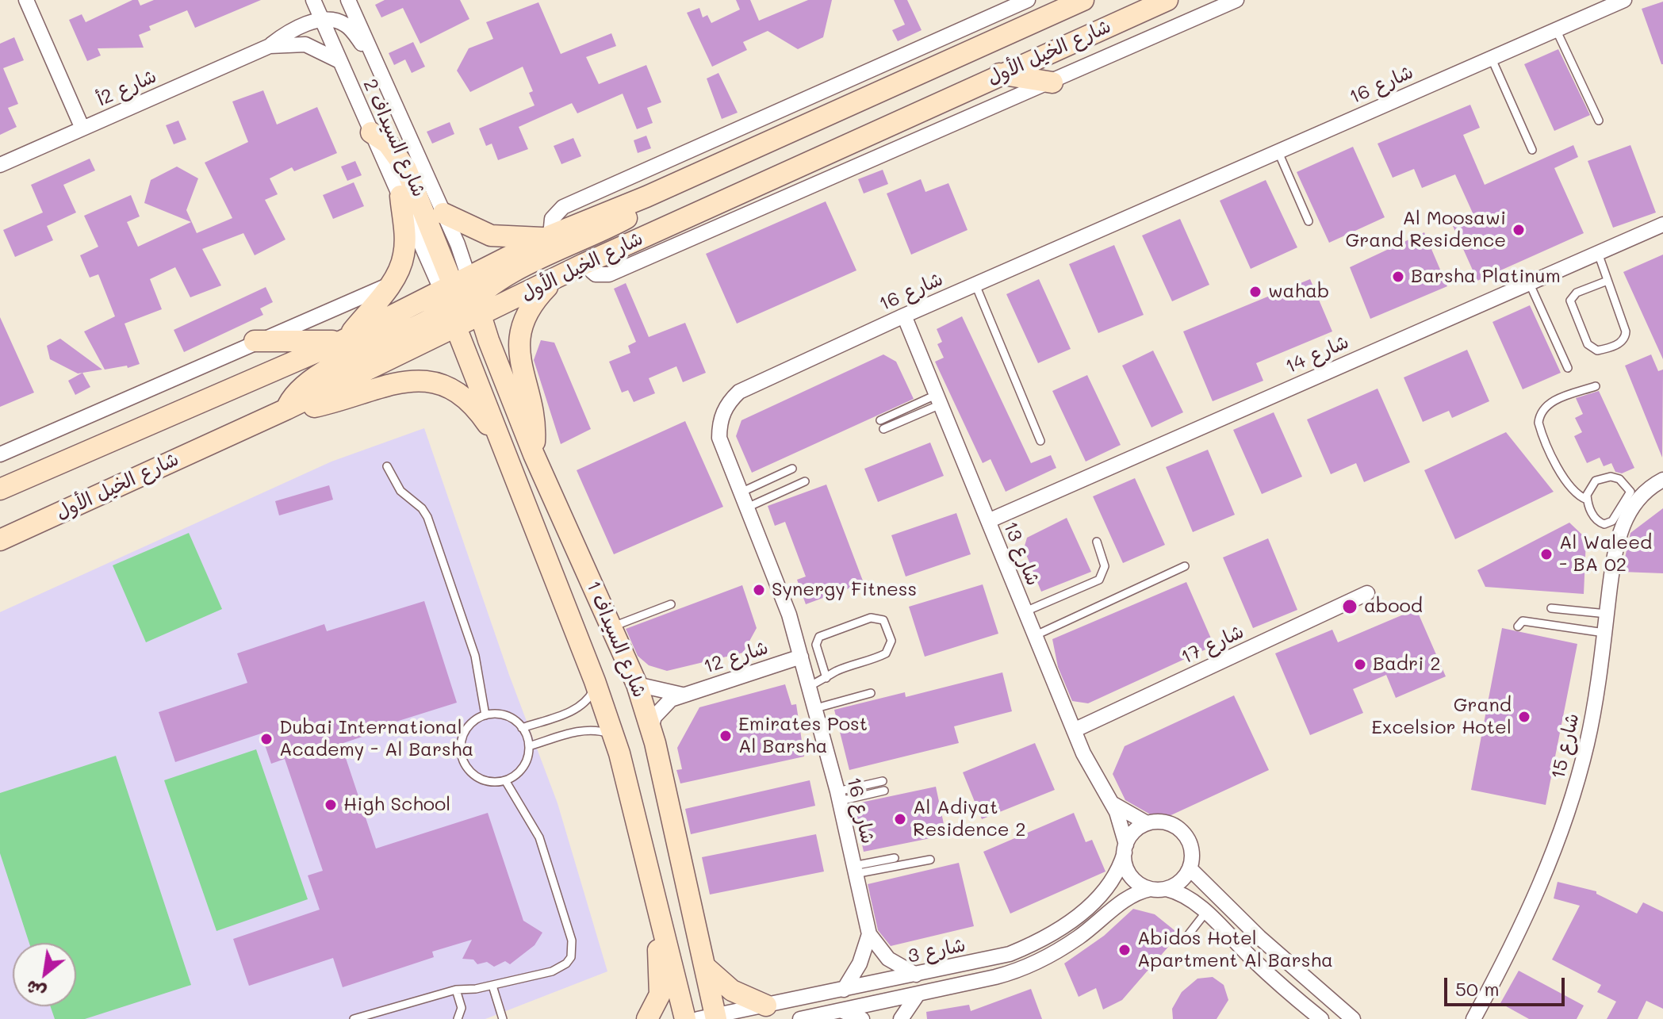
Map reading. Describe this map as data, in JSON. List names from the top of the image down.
{
  "streets": {
    "main road": ["شارع الخيل الأول", "شارع السيداف 1"],
    "street": [
      "شارع 16",
      "شارع 2أ",
      "شارع السيداف 2",
      "شارع 14",
      "شارع 13",
      "شارع 17",
      "شارع 12",
      "شارع 15",
      "شارع 3"
    ]
  },
  "crossings": [
    ["شارع الخيل الأول", "شارع السيداف 2"],
    ["شارع الخيل الأول", "شارع السيداف 1"],
    ["شارع 16", "شارع 13"],
    ["شارع 16", "شارع 12"],
    ["شارع 16", "شارع 3"],
    ["شارع 2أ", "شارع السيداف 2"],
    ["شارع السيداف 2", "شارع السيداف 1"],
    ["شارع 14", "شارع 13"],
    ["شارع 13", "شارع 17"],
    ["شارع 13", "شارع 3"],
    ["شارع السيداف 1", "شارع 12"],
    ["شارع السيداف 1", "شارع 3"]
  ],
  "places": [
    "Al Moosawi Grand Residence",
    "Barsha Platinum",
    "wahab",
    "Al Waleed - BA 02",
    "Synergy Fitness",
    "abood",
    "Badri 2",
    "Grand Excelsior Hotel",
    "Emirates Post Al Barsha",
    "Dubai International Academy - Al Barsha",
    "High School",
    "Al Adiyat Residence 2",
    "Abidos Hotel Apartment Al Barsha"
  ],
  "scale_bar": "50 m",
  "north": "bottom left"
}
